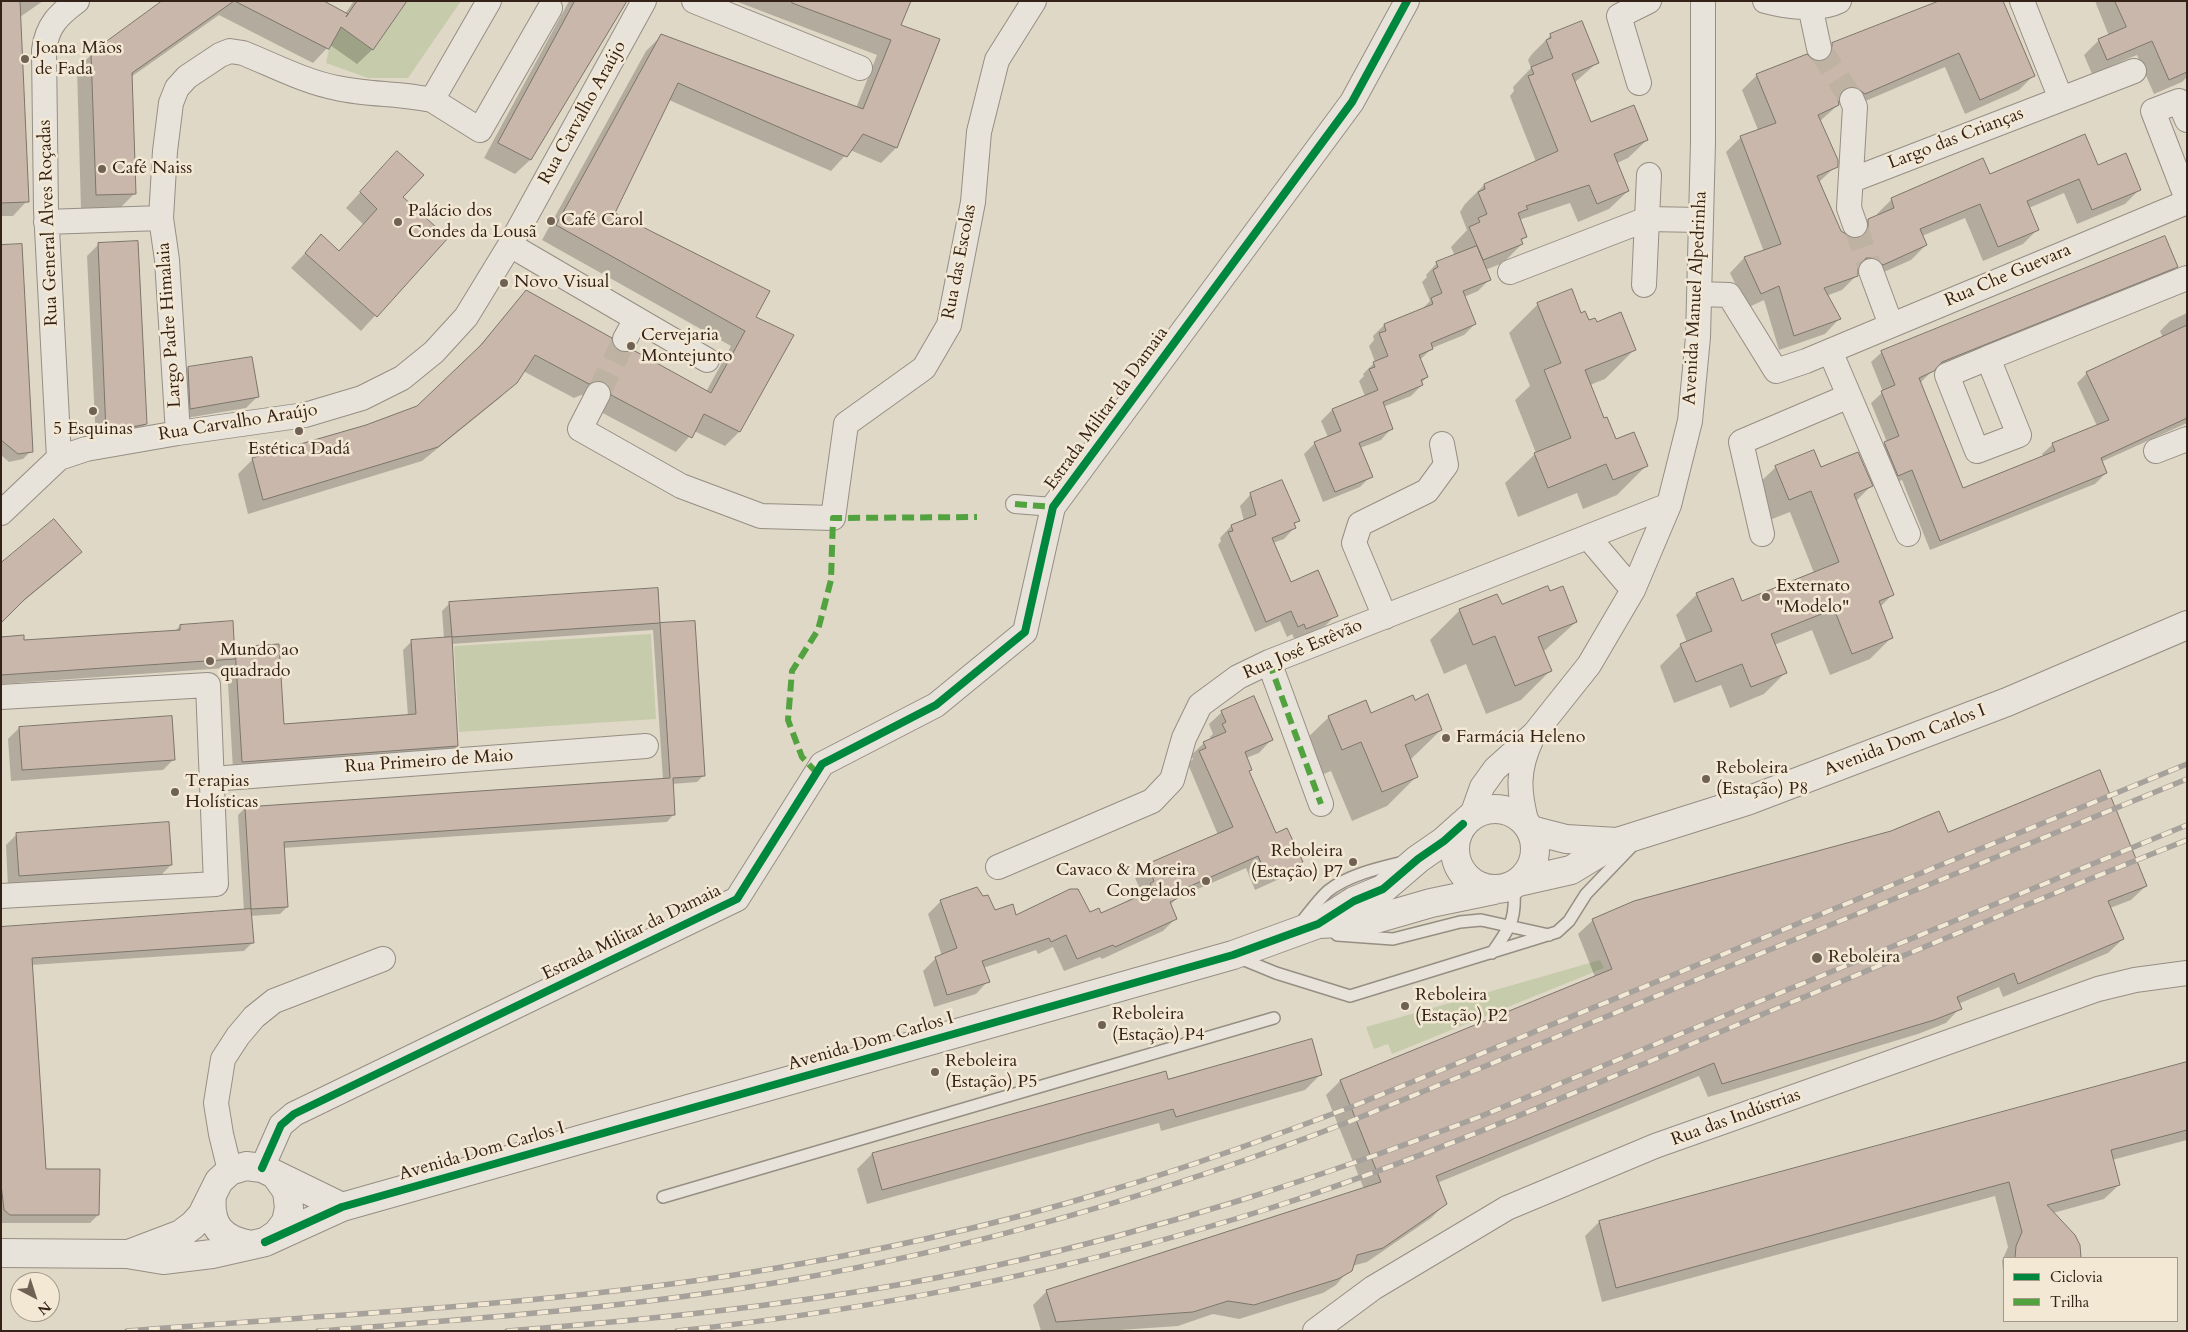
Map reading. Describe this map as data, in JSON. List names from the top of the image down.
{
  "streets": {
    "street": [
      "Rua Carvalho Araújo",
      "Largo das Crianças",
      "Rua General Alves Roçadas",
      "Rua das Escolas",
      "Rua Che Guevara",
      "Avenida Manuel Alpedrinha",
      "Largo Padre Himalaia",
      "Estrada Militar da Damaia",
      "Rua José Estêvão",
      "Avenida Dom Carlos I",
      "Rua Primeiro de Maio",
      "Rua das Indústrias"
    ]
  },
  "crossings": [
    ["Rua Carvalho Araújo", "Rua General Alves Roçadas"],
    ["Rua Carvalho Araújo", "Largo Padre Himalaia"],
    ["Rua General Alves Roçadas", "Largo Padre Himalaia"],
    ["Rua Che Guevara", "Avenida Manuel Alpedrinha"],
    ["Avenida Manuel Alpedrinha", "Rua José Estêvão"],
    ["Avenida Manuel Alpedrinha", "Avenida Dom Carlos I"],
    ["Estrada Militar da Damaia", "Avenida Dom Carlos I"]
  ],
  "places": [
    "Joana Mãos de Fada",
    "Café Naiss",
    "Café Carol",
    "Palácio dos Condes da Lousã",
    "Novo Visual",
    "Cervejaria Montejunto",
    "5 Esquinas",
    "Estética Dadá",
    "Externato \"Modelo\"",
    "Mundo ao quadrado",
    "Farmácia Heleno",
    "Reboleira (Estação) P8",
    "Terapias Holísticas",
    "Reboleira (Estação) P7",
    "Cavaco & Moreira Congelados",
    "Reboleira",
    "Reboleira (Estação) P2",
    "Reboleira (Estação) P4",
    "Reboleira (Estação) P5"
  ],
  "legend": ["Ciclovia", "Trilha"],
  "north": "bottom right"
}
